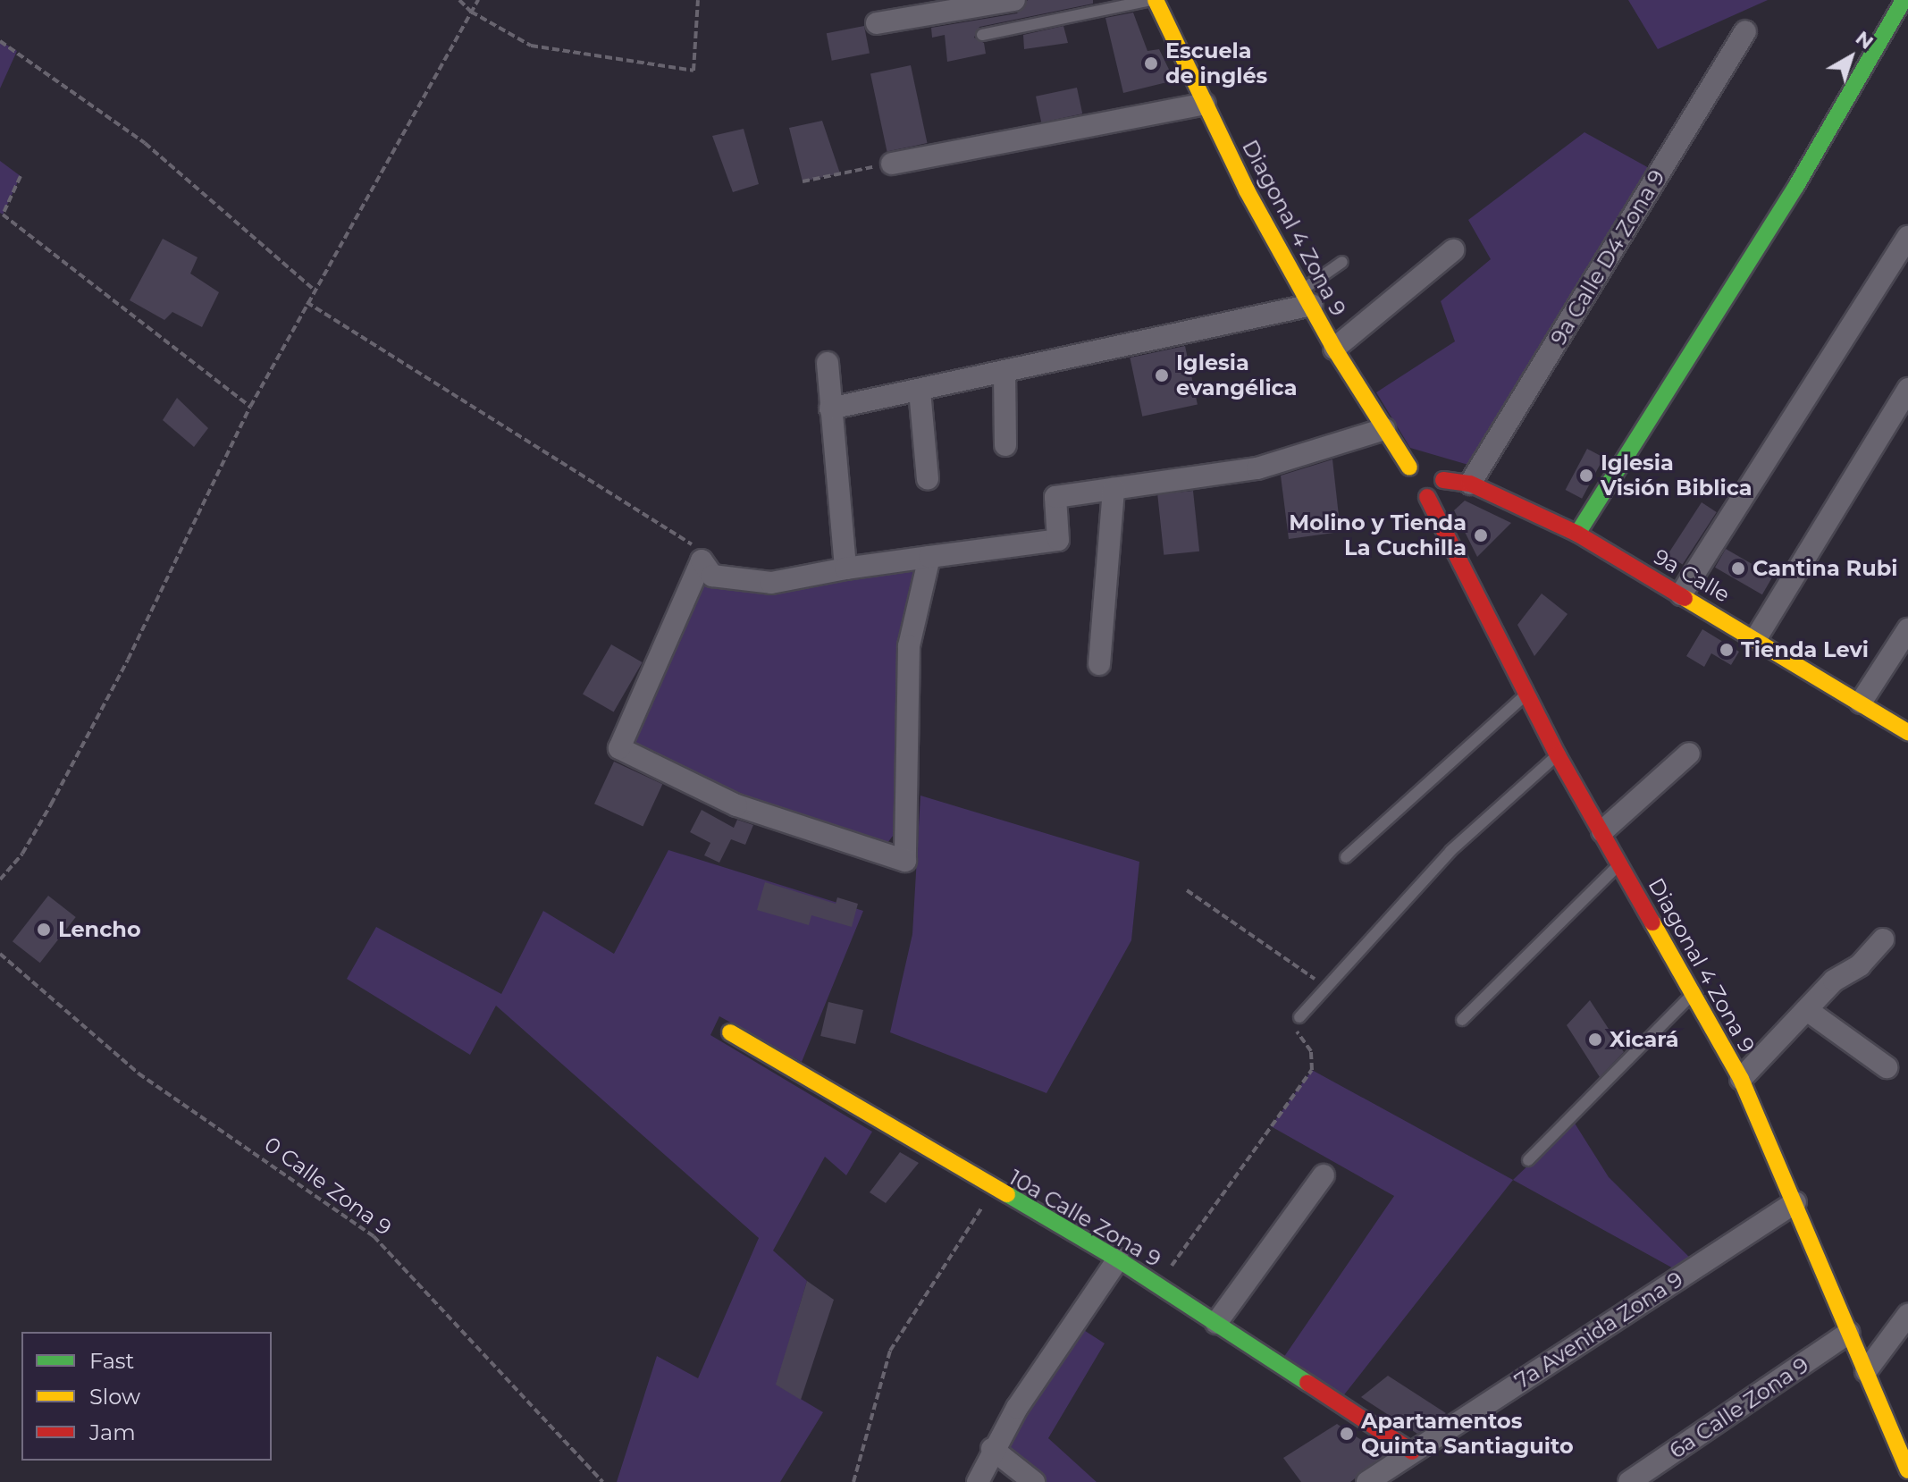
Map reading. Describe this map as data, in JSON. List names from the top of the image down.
{
  "streets": {
    "street": [
      "Diagonal 4 Zona 9",
      "9a Calle D4 Zona 9",
      "9a Calle",
      "10a Calle Zona 9",
      "7a Avenida Zona 9",
      "6a Calle Zona 9"
    ],
    "path": ["0 Calle Zona 9"]
  },
  "crossings": [
    ["Diagonal 4 Zona 9", "9a Calle"],
    ["Diagonal 4 Zona 9", "7a Avenida Zona 9"],
    ["Diagonal 4 Zona 9", "6a Calle Zona 9"],
    ["9a Calle D4 Zona 9", "9a Calle"],
    ["10a Calle Zona 9", "7a Avenida Zona 9"]
  ],
  "places": [
    "Escuela de inglés",
    "Iglesia evangélica",
    "Iglesia Visión Biblica",
    "Molino y Tienda La Cuchilla",
    "Cantina Rubi",
    "Tienda Levi",
    "Lencho",
    "Xicará",
    "Apartamentos Quinta Santiaguito"
  ],
  "legend": ["Fast", "Slow", "Jam"],
  "north": "top right"
}
